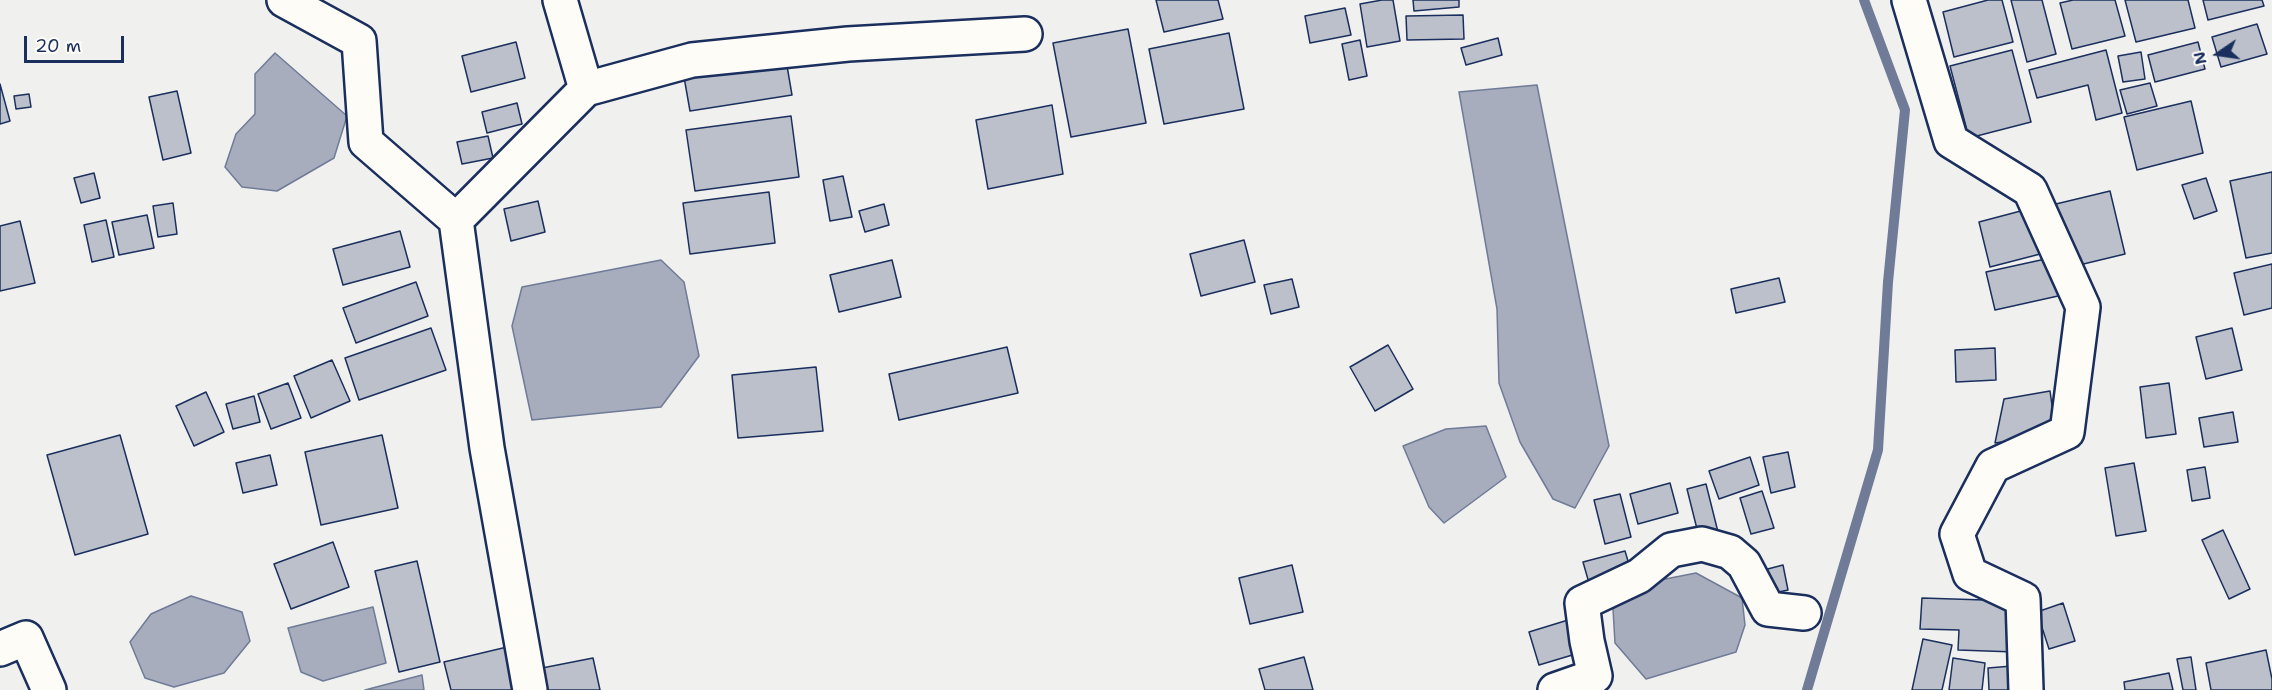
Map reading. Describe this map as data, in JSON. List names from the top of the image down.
{
  "scale_bar": "20 m",
  "north": "left"
}
